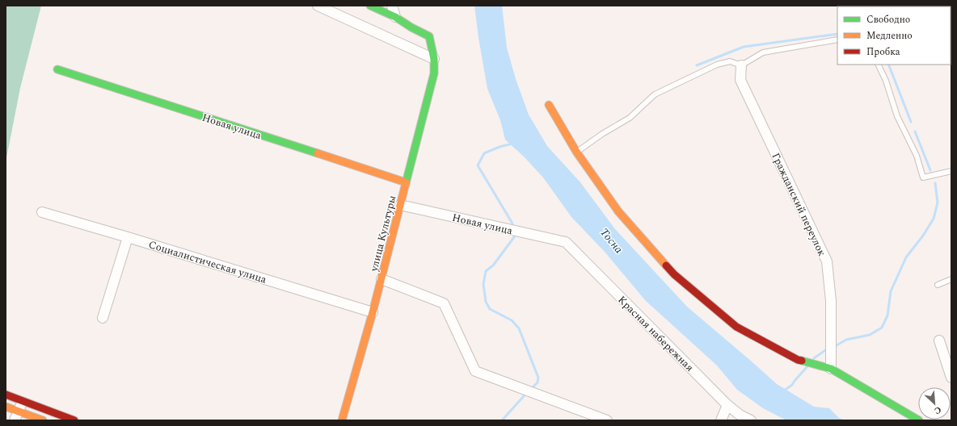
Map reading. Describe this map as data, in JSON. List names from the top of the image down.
{
  "streets": {
    "street": [
      "Новая улица",
      "Гражданский переулок",
      "улица Культуры",
      "Социалистическая улица",
      "Красная набережная"
    ]
  },
  "crossings": [
    ["Новая улица", "улица Культуры"],
    ["Новая улица", "Красная набережная"],
    ["улица Культуры", "Социалистическая улица"]
  ],
  "water": ["Тосна"],
  "legend": ["Свободно", "Медленно", "Пробка"],
  "north": "bottom right"
}
